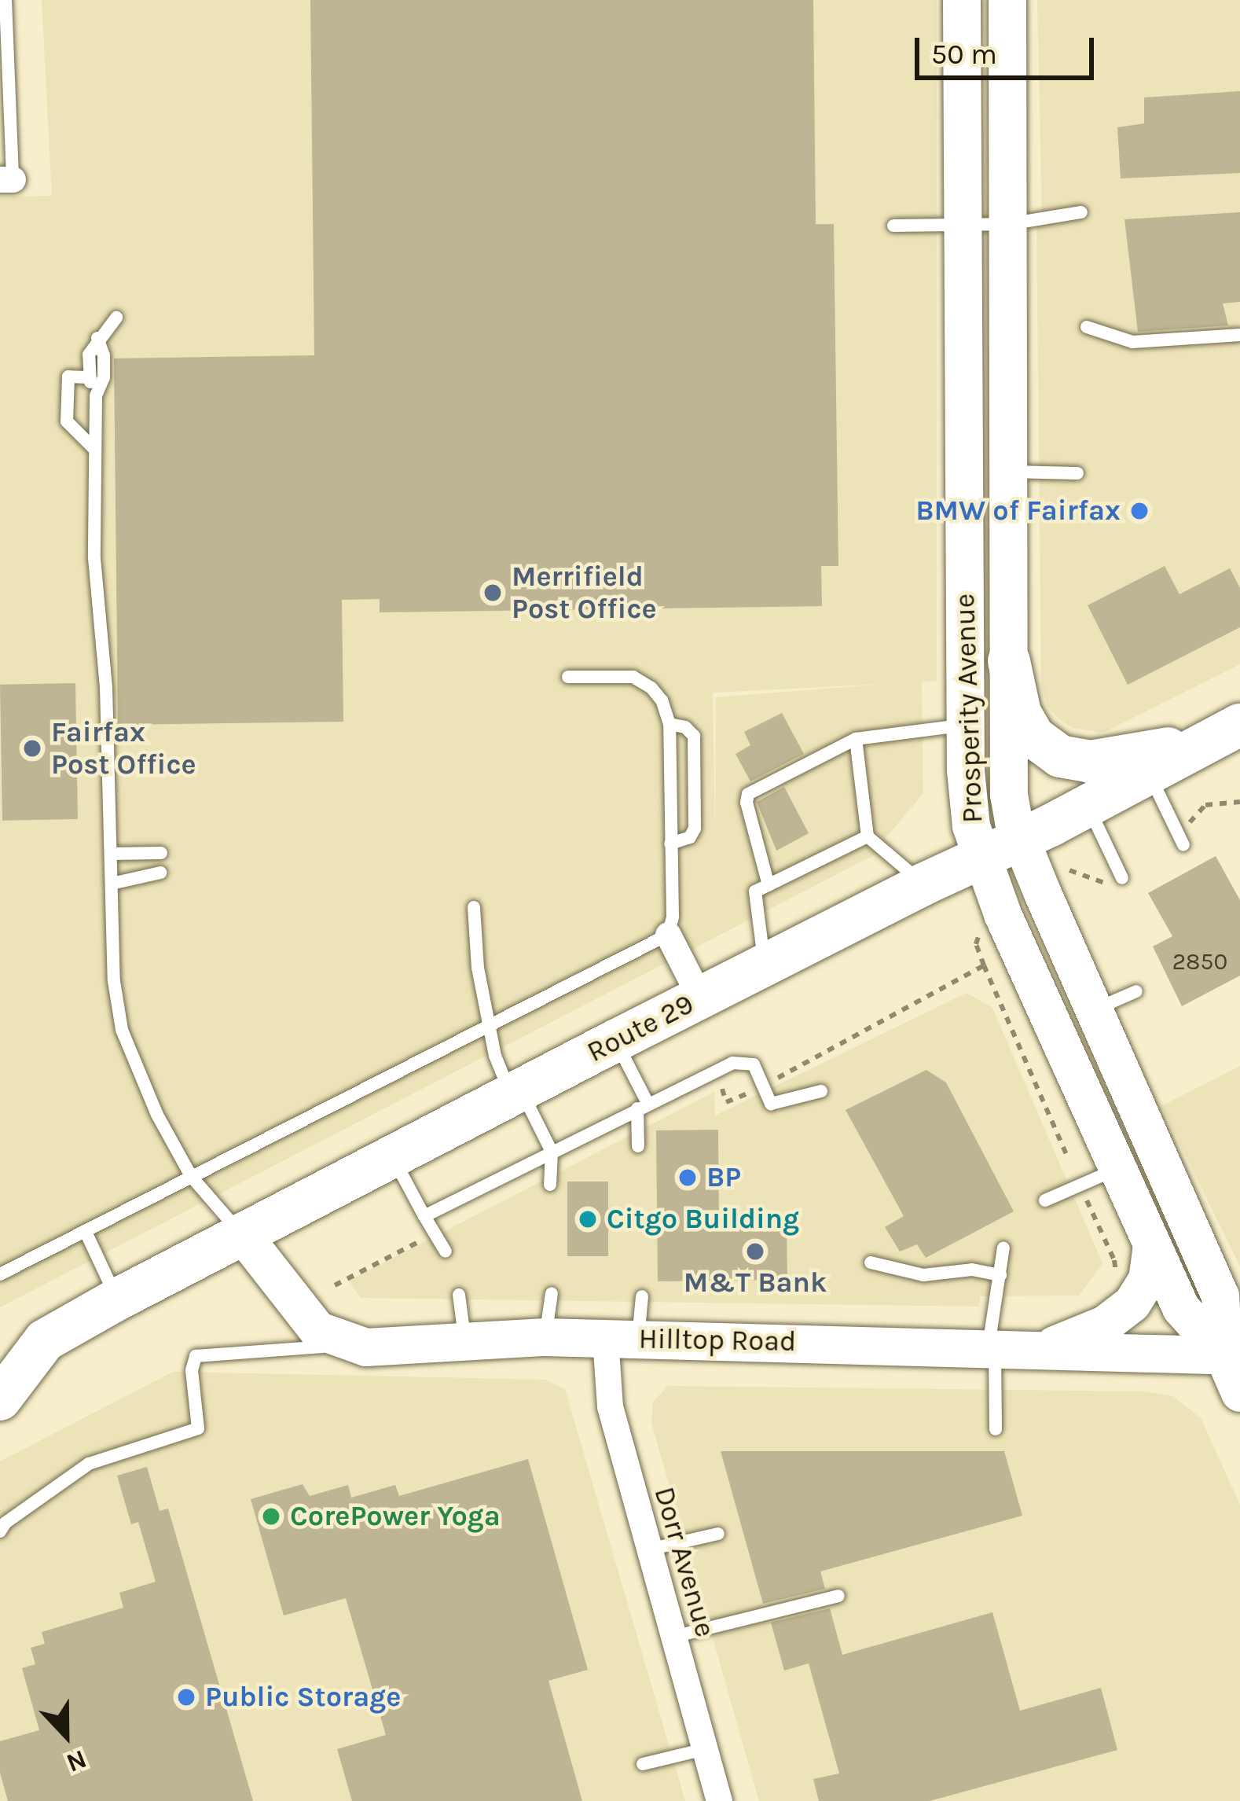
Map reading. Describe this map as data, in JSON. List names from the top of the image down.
{
  "streets": {
    "main road": ["Prosperity Avenue", "Route 29", "Hilltop Road"],
    "street": ["Dorr Avenue"]
  },
  "crossings": [
    ["Prosperity Avenue", "Route 29"],
    ["Prosperity Avenue", "Hilltop Road"],
    ["Route 29", "Hilltop Road"],
    ["Hilltop Road", "Dorr Avenue"]
  ],
  "places": [
    "BMW of Fairfax",
    "Merrifield Post Office",
    "Fairfax Post Office",
    "BP",
    "Citgo Building",
    "M&T Bank",
    "CorePower Yoga",
    "Public Storage"
  ],
  "house_numbers": ["2850"],
  "scale_bar": "50 m",
  "north": "bottom"
}
